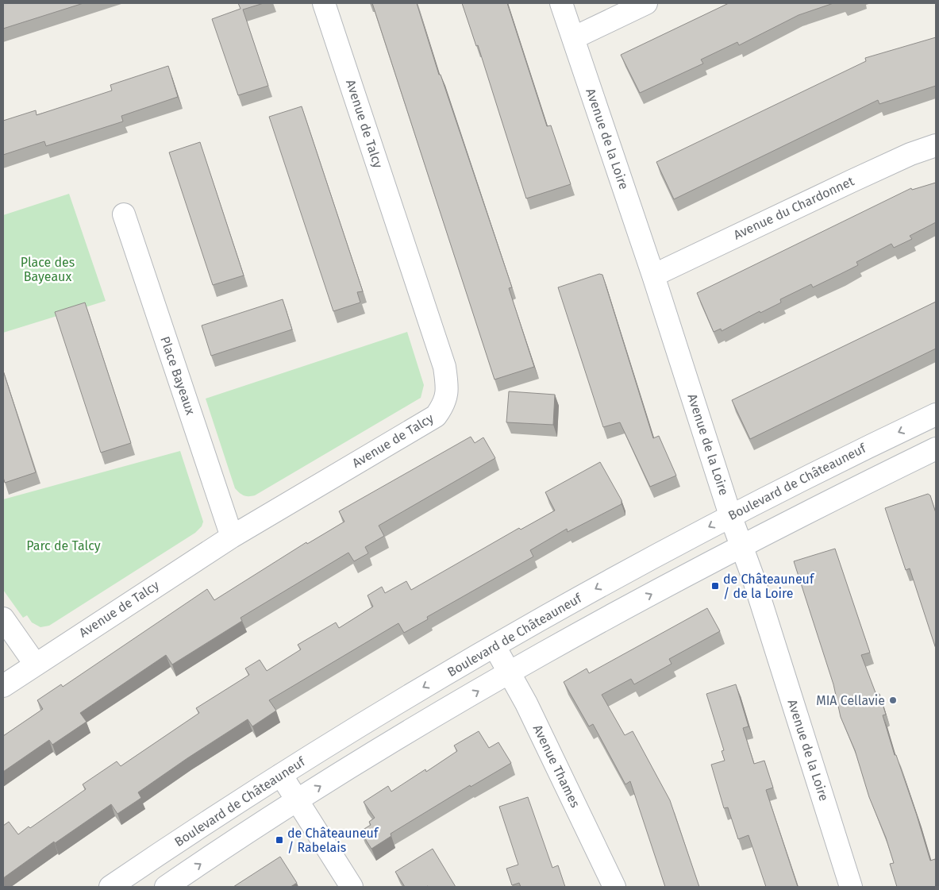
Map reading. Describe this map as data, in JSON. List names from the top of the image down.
{
  "streets": {
    "street": [
      "Avenue de Talcy",
      "Avenue de la Loire",
      "Avenue du Chardonnet",
      "Place Bayeaux",
      "Boulevard de Châteauneuf",
      "Avenue Thames"
    ]
  },
  "crossings": [
    ["Avenue de Talcy", "Place Bayeaux"],
    ["Avenue de la Loire", "Avenue du Chardonnet"],
    ["Avenue de la Loire", "Boulevard de Châteauneuf"],
    ["Boulevard de Châteauneuf", "Avenue Thames"]
  ],
  "parks": ["Place des Bayeaux", "Parc de Talcy"],
  "places": {
    "transit": ["de Châteauneuf / de la Loire", "de Châteauneuf / Rabelais"],
    "other": ["MIA Cellavie"]
  }
}
